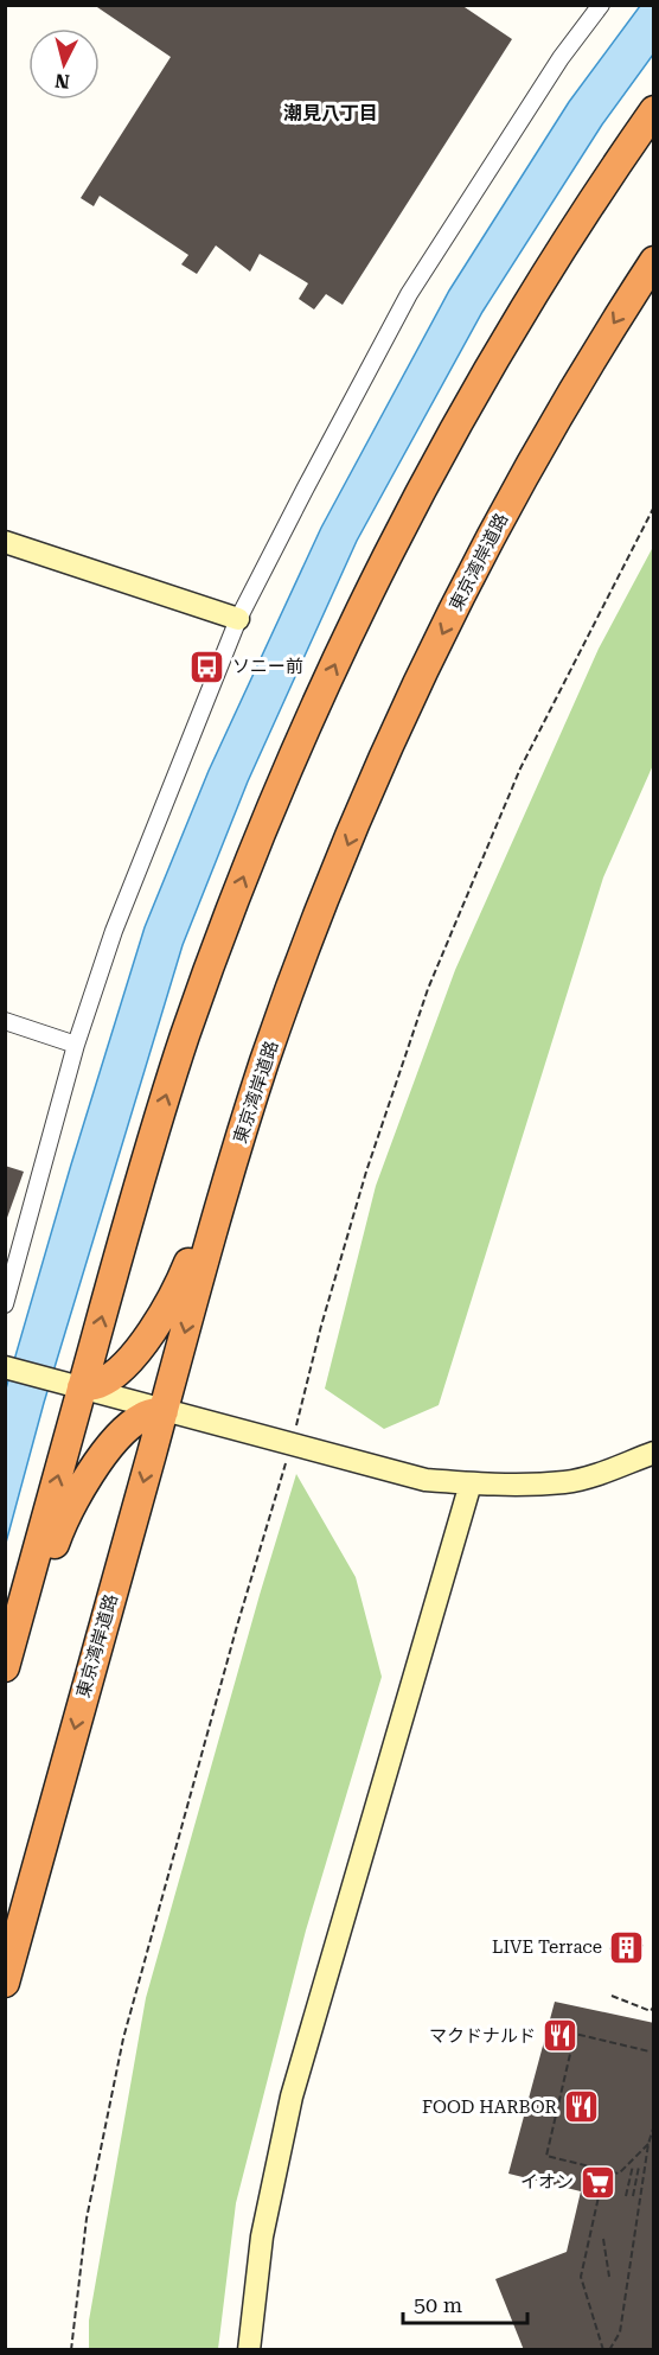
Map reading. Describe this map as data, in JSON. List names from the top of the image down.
{
  "streets": {
    "highway": ["東京湾岸道路"]
  },
  "districts": ["潮見八丁目"],
  "places": {
    "bus stop": ["ソニー前"],
    "building": ["LIVE Terrace"],
    "restaurant": ["マクドナルド", "FOOD HARBOR"],
    "supermarket": ["イオン"]
  },
  "scale_bar": "50 m",
  "north": "bottom"
}
